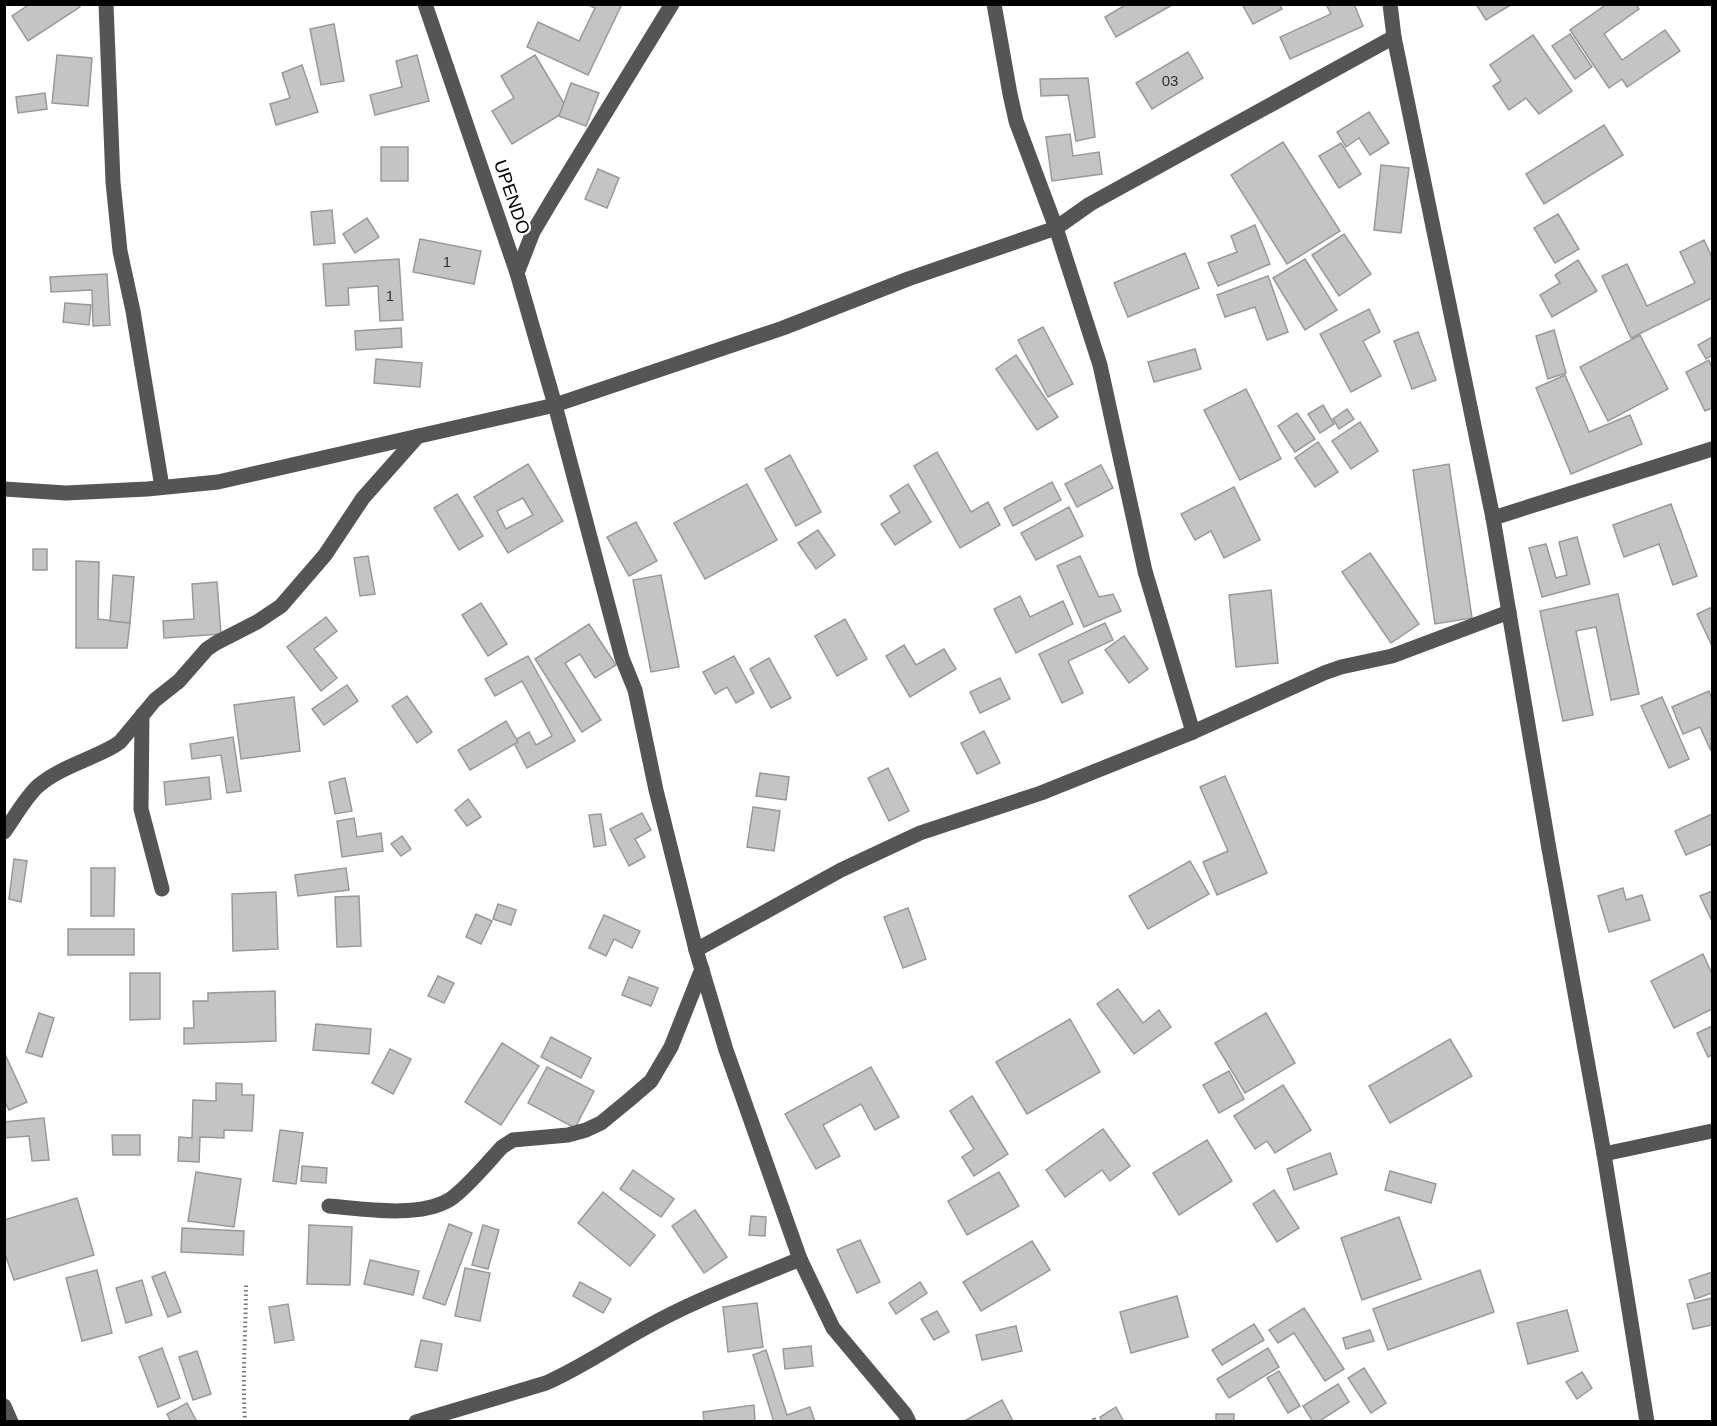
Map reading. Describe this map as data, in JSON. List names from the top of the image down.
{
  "streets": {
    "street": ["UPENDO"]
  },
  "house_numbers": ["03", "1", "1"]
}
